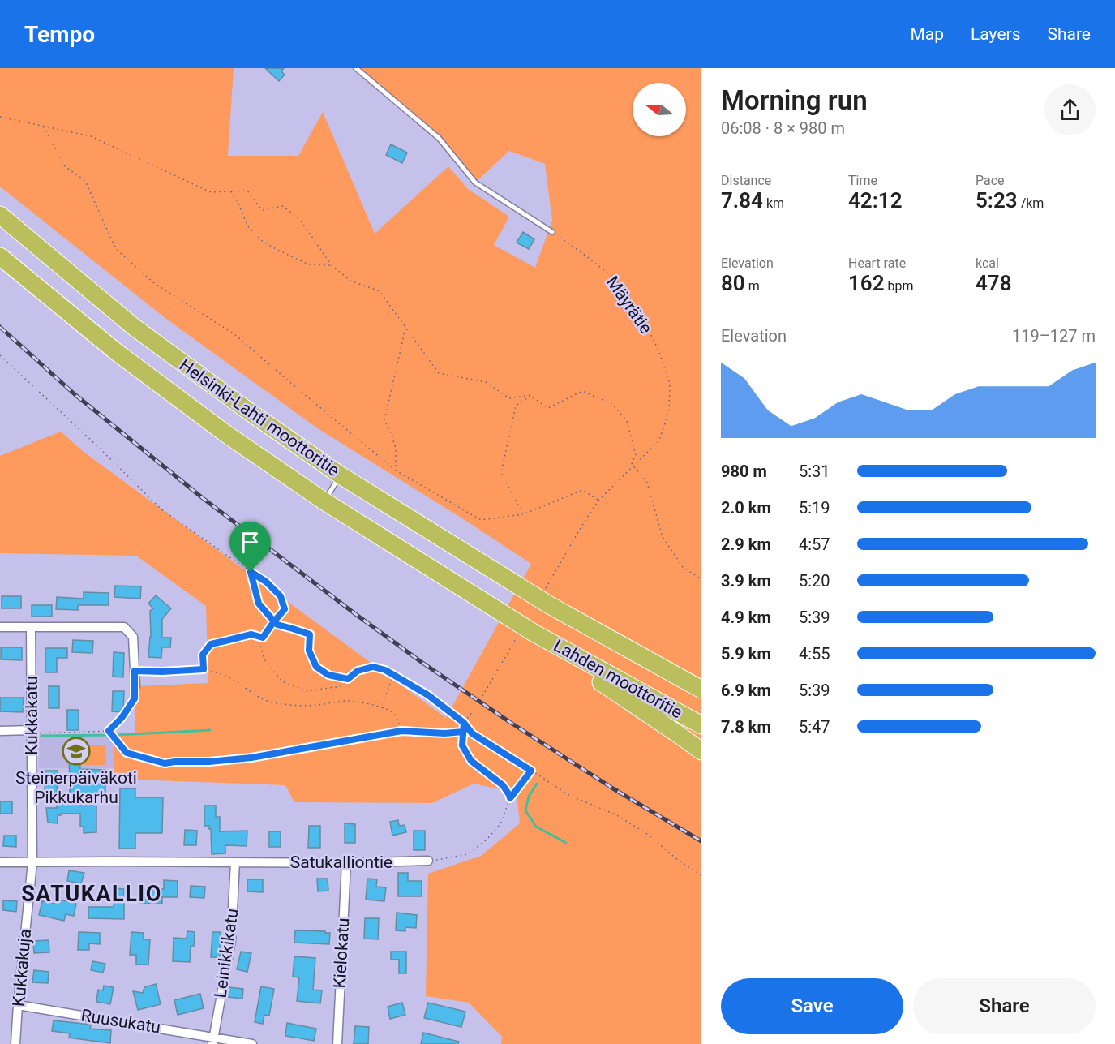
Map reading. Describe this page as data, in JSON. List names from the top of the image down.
{
  "streets": {
    "highway": ["Helsinki-Lahti moottoritie", "Lahden moottoritie"],
    "street": [
      "Kukkakatu",
      "Satukalliontie",
      "Leinikkikatu",
      "Kielokatu",
      "Kukkakuja",
      "Ruusukatu"
    ],
    "path": ["Mäyrätie"]
  },
  "crossings": [
    ["Mäyrätie", "Helsinki-Lahti moottoritie"],
    ["Mäyrätie", "Lahden moottoritie"],
    ["Helsinki-Lahti moottoritie", "Lahden moottoritie"],
    ["Kukkakatu", "Satukalliontie"],
    ["Kukkakatu", "Kukkakuja"],
    ["Satukalliontie", "Leinikkikatu"],
    ["Satukalliontie", "Kielokatu"],
    ["Satukalliontie", "Kukkakuja"],
    ["Leinikkikatu", "Ruusukatu"],
    ["Kukkakuja", "Ruusukatu"]
  ],
  "districts": ["SATUKALLIO"],
  "places": {
    "school or university": ["Steinerpäiväkoti Pikkukarhu"]
  },
  "north": "left",
  "page": {
    "header": "Tempo",
    "nav": ["Map", "Layers", "Share"],
    "heading": ["Morning run", "06:08 · 8 × 980 m"],
    "stats": [
      ["Distance", "7.84 km"],
      ["Time", "42:12"],
      ["Pace", "5:23 /km"],
      ["Elevation", "80 m"],
      ["Heart rate", "162 bpm"],
      ["kcal", "478"]
    ],
    "chart": ["Elevation", "119–127 m"],
    "list": [
      {
        "name": "980 m",
        "note": "5:31"
      },
      {
        "name": "2.0 km",
        "note": "5:19"
      },
      {
        "name": "2.9 km",
        "note": "4:57"
      },
      {
        "name": "3.9 km",
        "note": "5:20"
      },
      {
        "name": "4.9 km",
        "note": "5:39"
      },
      {
        "name": "5.9 km",
        "note": "4:55"
      },
      {
        "name": "6.9 km",
        "note": "5:39"
      },
      {
        "name": "7.8 km",
        "note": "5:47"
      }
    ],
    "buttons": ["Save", "Share"]
  }
}
